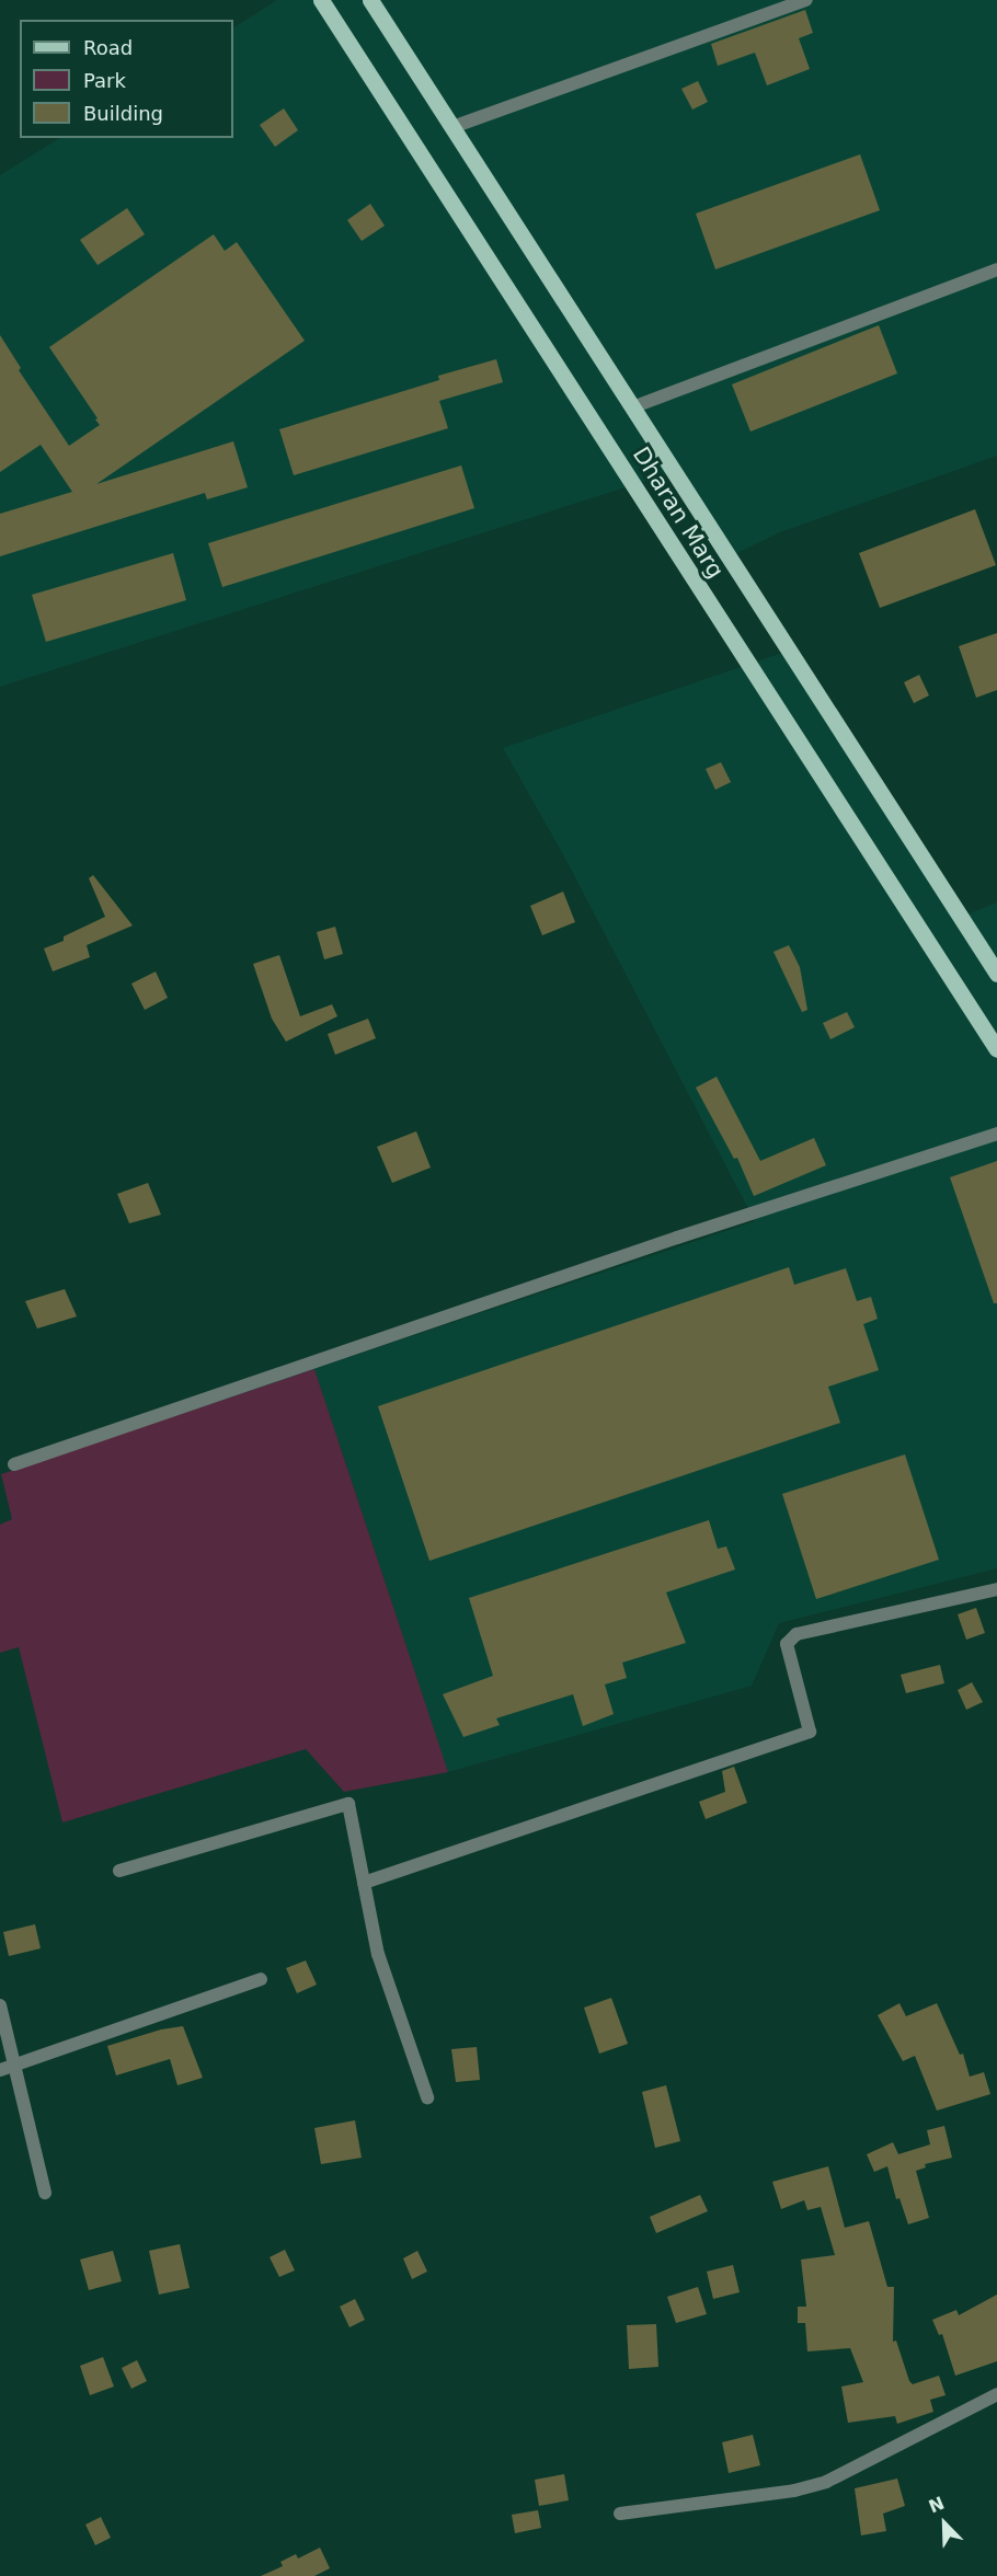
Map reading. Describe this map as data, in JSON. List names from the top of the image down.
{
  "streets": {
    "main road": ["Dharan Marg"]
  },
  "legend": ["Road", "Park", "Building"],
  "north": "top left"
}
